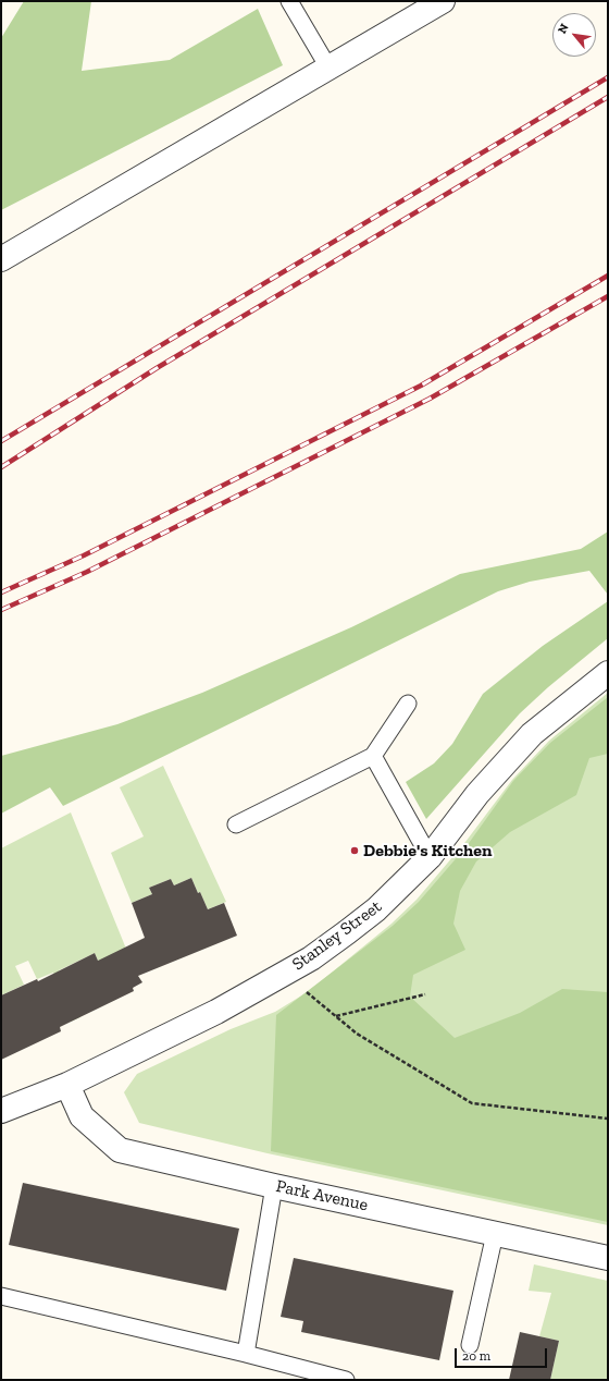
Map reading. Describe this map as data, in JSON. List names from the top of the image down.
{
  "streets": {
    "street": ["Stanley Street", "Park Avenue"]
  },
  "crossings": [
    ["Stanley Street", "Park Avenue"]
  ],
  "places": ["Debbie's Kitchen"],
  "scale_bar": "20 m",
  "north": "top left"
}
